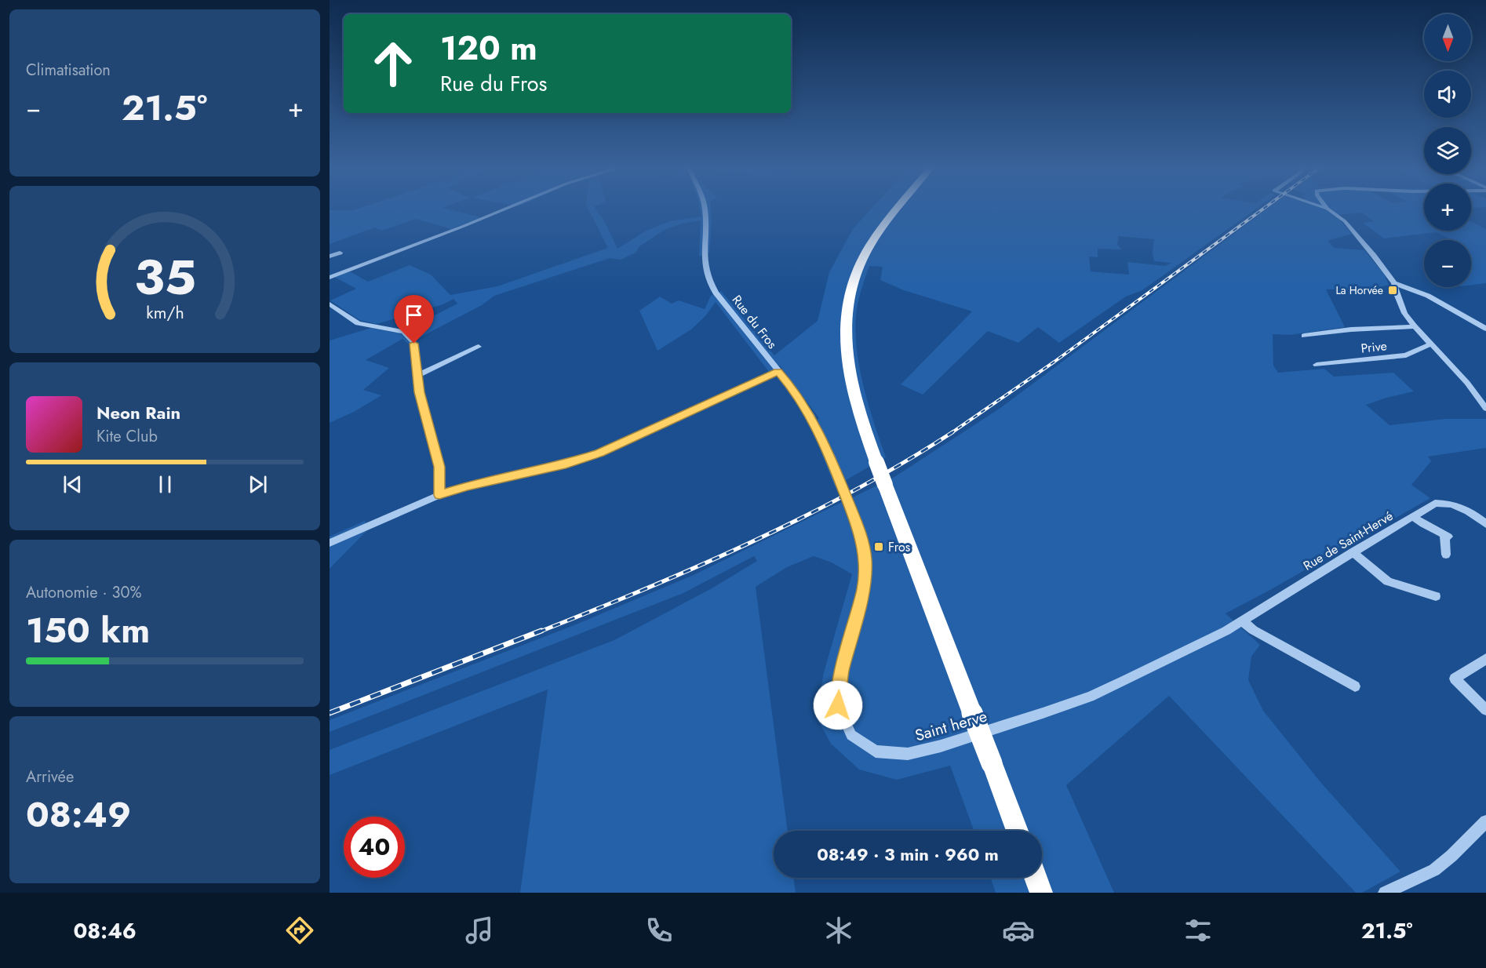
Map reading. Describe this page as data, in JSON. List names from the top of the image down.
{
  "streets": {
    "street": [
      "Rue du Fros",
      "Prive",
      "Rue de Saint-Hervé",
      "Saint herve"
    ]
  },
  "crossings": [
    ["Rue du Fros", "Saint herve"],
    ["Rue de Saint-Hervé", "Saint herve"]
  ],
  "places": {
    "transit": ["La Horvée", "Fros"]
  },
  "north": "bottom",
  "page": {
    "tile": [
      "Climatisation",
      ["Autonomie · 30%", "150 km"],
      ["Arrivée", "08:49"]
    ],
    "map_buttons": ["+", "−"],
    "turn": ["120 m", "Rue du Fros"],
    "heat": ["−", "21.5°", "+"],
    "song": ["Neon Rain", "Kite Club"],
    "limit": "40",
    "trip": "08:49 · 3 min · 960 m",
    "tabs": ["08:46", "21.5°"],
    "gauge": ["35", "km/h"]
  }
}
